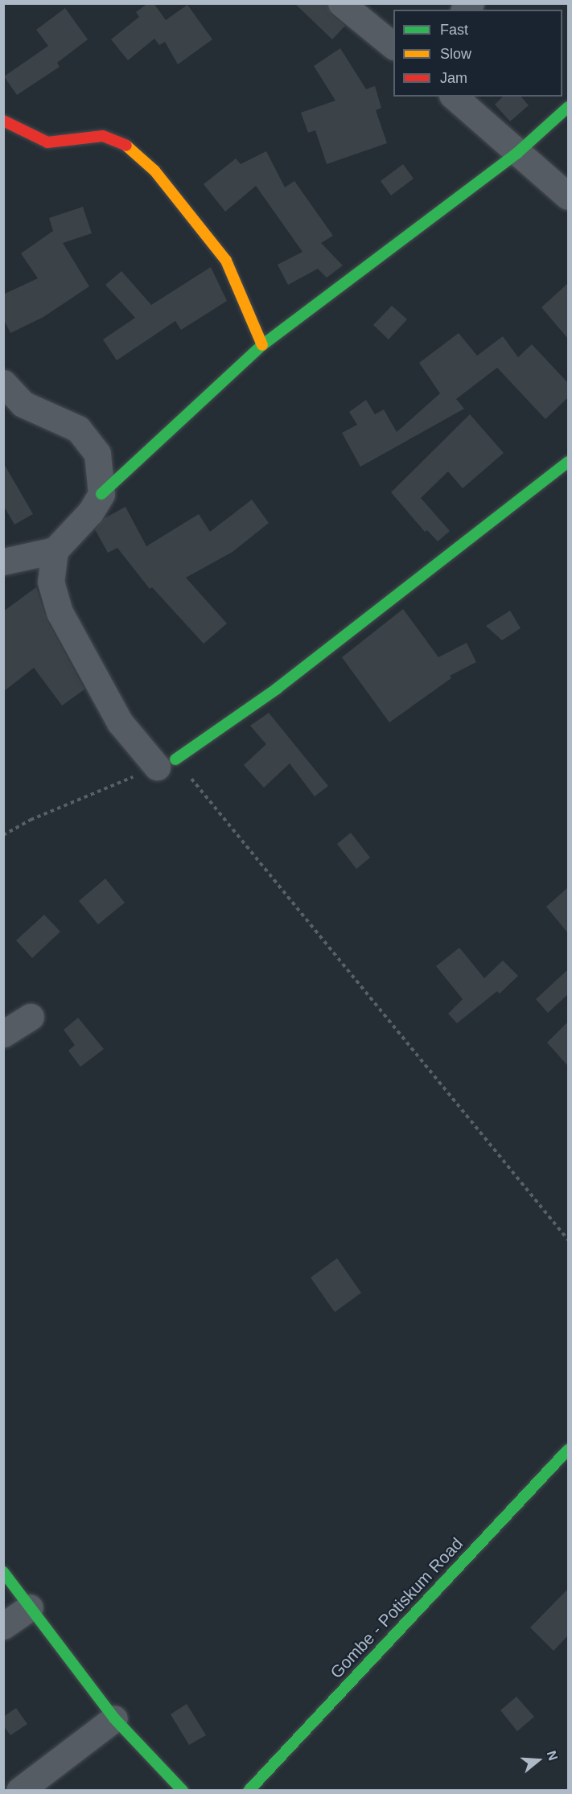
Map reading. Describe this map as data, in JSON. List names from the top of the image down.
{
  "streets": {
    "street": ["Gombe - Potiskum Road"]
  },
  "legend": ["Fast", "Slow", "Jam"],
  "north": "right"
}
